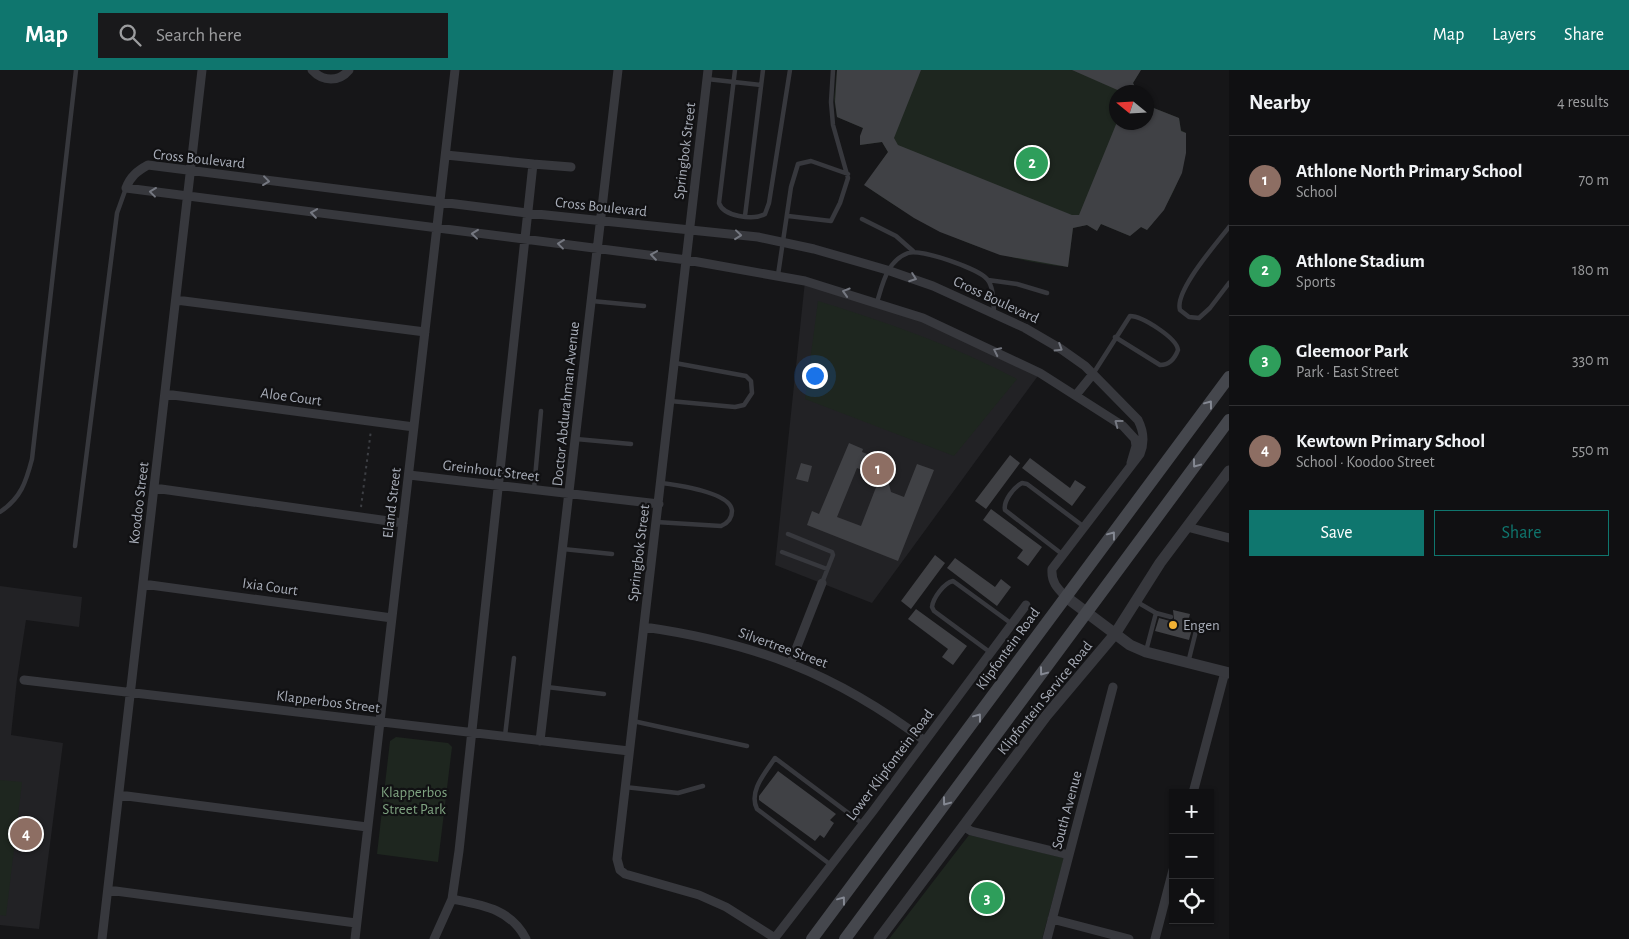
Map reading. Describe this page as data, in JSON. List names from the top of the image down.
{
  "streets": {
    "main road": ["Klipfontein Road"],
    "street": [
      "Springbok Street",
      "Cross Boulevard",
      "Aloe Court",
      "Doctor Abdurahman Avenue",
      "Greinhout Street",
      "Koodoo Street",
      "Eland Street",
      "Ixia Court",
      "Silvertree Street",
      "Klipfontein Service Road",
      "Klapperbos Street",
      "Lower Klipfontein Road",
      "South Avenue"
    ]
  },
  "crossings": [
    ["Springbok Street", "Cross Boulevard"],
    ["Springbok Street", "Greinhout Street"],
    ["Springbok Street", "Silvertree Street"],
    ["Springbok Street", "Klapperbos Street"],
    ["Springbok Street", "Lower Klipfontein Road"],
    ["Cross Boulevard", "Doctor Abdurahman Avenue"],
    ["Cross Boulevard", "Koodoo Street"],
    ["Cross Boulevard", "Eland Street"],
    ["Cross Boulevard", "Klipfontein Road"],
    ["Aloe Court", "Koodoo Street"],
    ["Aloe Court", "Eland Street"],
    ["Doctor Abdurahman Avenue", "Greinhout Street"],
    ["Doctor Abdurahman Avenue", "Klapperbos Street"],
    ["Greinhout Street", "Eland Street"],
    ["Koodoo Street", "Ixia Court"],
    ["Koodoo Street", "Klapperbos Street"],
    ["Eland Street", "Ixia Court"],
    ["Eland Street", "Klapperbos Street"],
    ["Silvertree Street", "Lower Klipfontein Road"]
  ],
  "parks": ["Klapperbos Street Park"],
  "places": ["Engen"],
  "north": "left",
  "page": {
    "header": "Map",
    "search": "Search here",
    "nav": ["Map", "Layers", "Share"],
    "heading": ["Nearby", "4 results"],
    "list": [
      {
        "mark": "1",
        "name": "Athlone North Primary School",
        "note": "School",
        "value": "70 m"
      },
      {
        "mark": "2",
        "name": "Athlone Stadium",
        "note": "Sports",
        "value": "180 m"
      },
      {
        "mark": "3",
        "name": "Gleemoor Park",
        "note": "Park · East Street",
        "value": "330 m"
      },
      {
        "mark": "4",
        "name": "Kewtown Primary School",
        "note": "School · Koodoo Street",
        "value": "550 m"
      }
    ],
    "pins": [
      "2",
      "1",
      "4",
      "3"
    ],
    "buttons": ["Save", "Share"],
    "map_buttons": ["+", "−"]
  }
}
